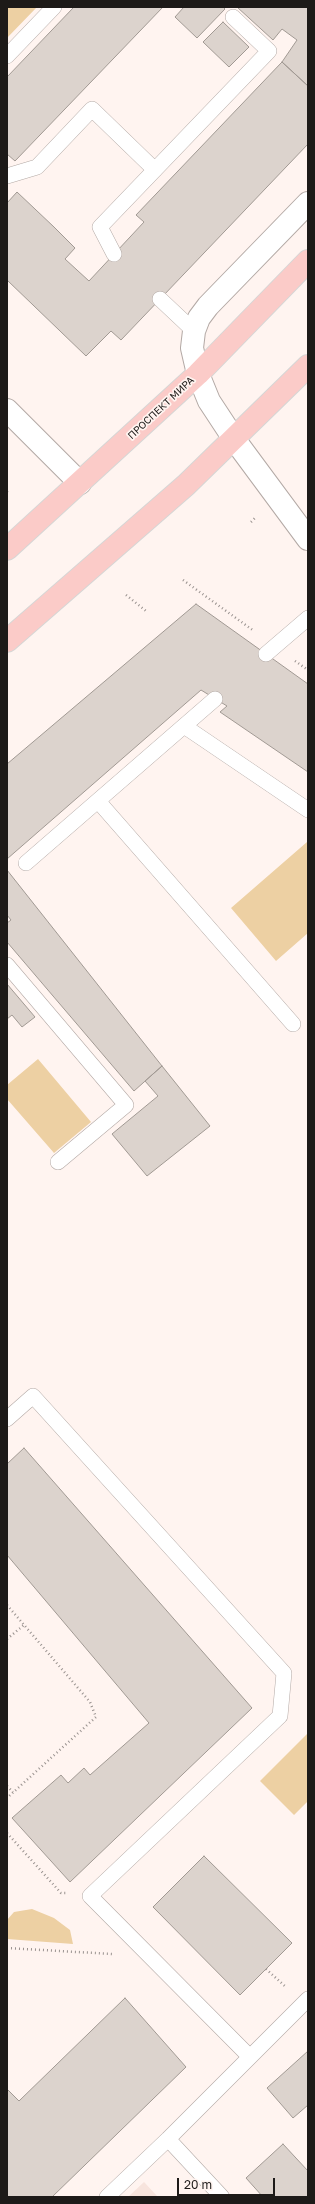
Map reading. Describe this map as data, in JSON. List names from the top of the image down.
{
  "streets": {
    "main road": ["ПРОСПЕКТ МИРА"]
  },
  "scale_bar": "20 m"
}
